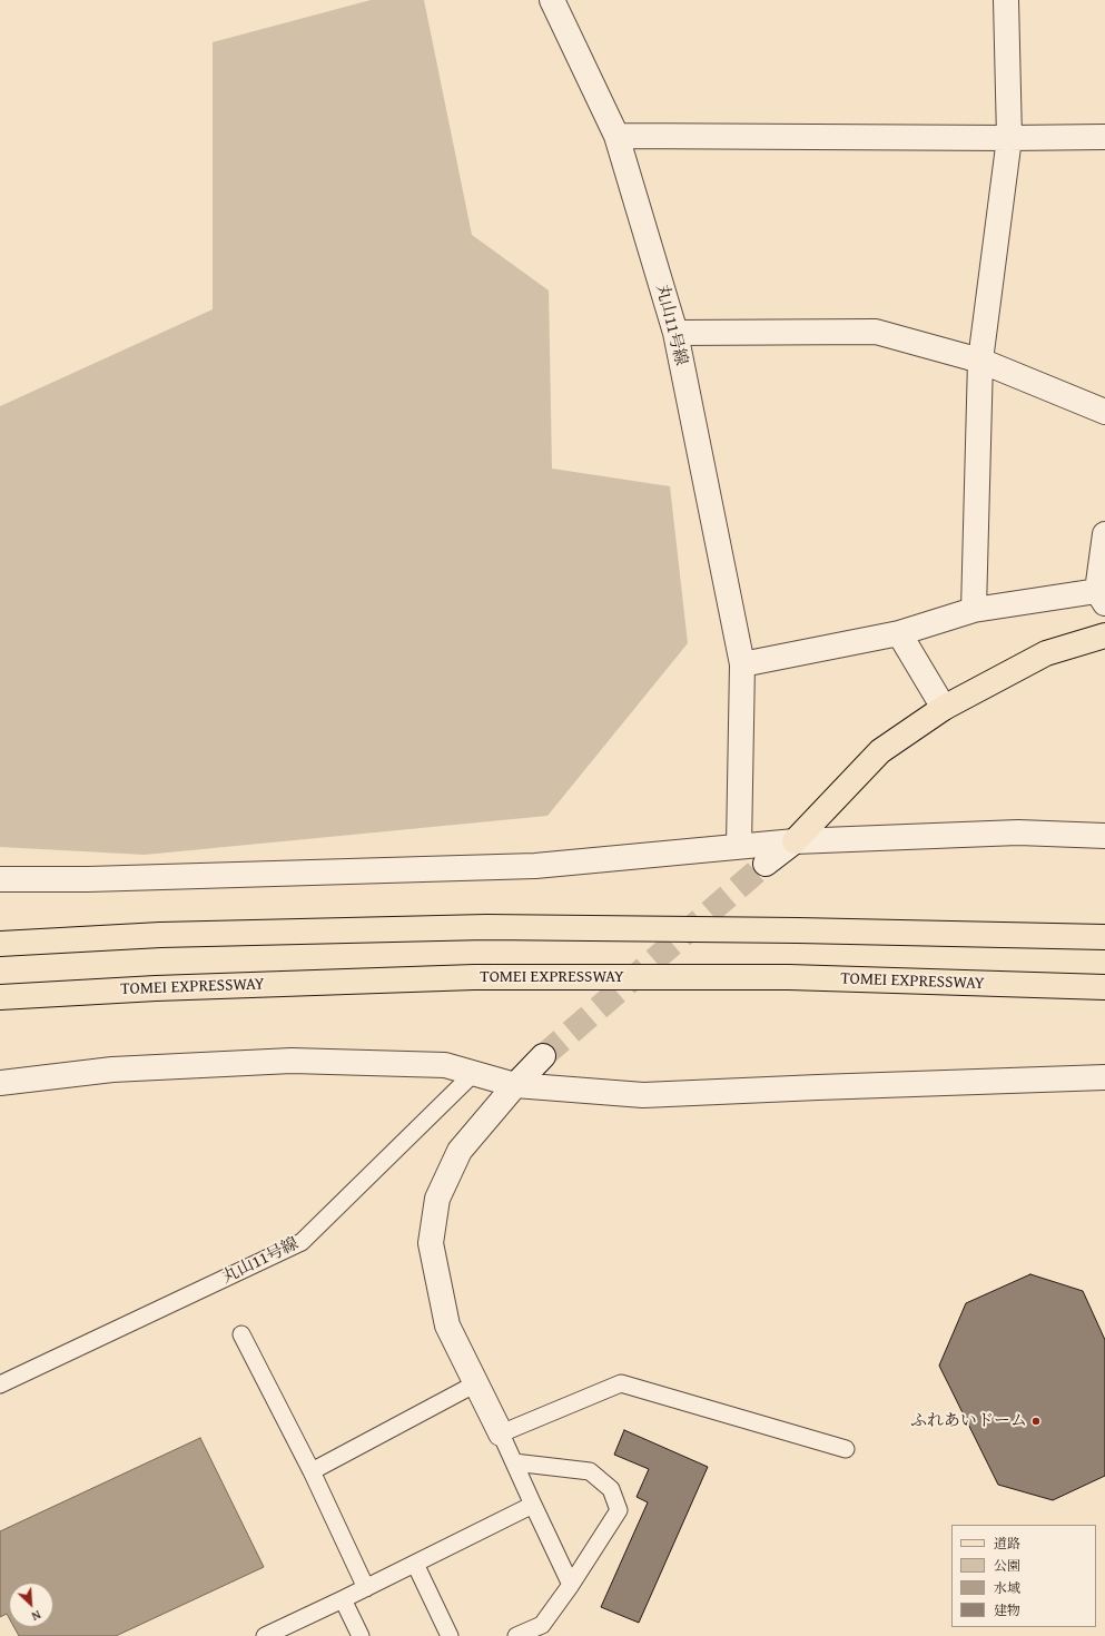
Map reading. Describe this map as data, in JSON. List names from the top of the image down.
{
  "streets": {
    "main road": ["TOMEI EXPRESSWAY"],
    "street": ["丸山11号線"]
  },
  "places": ["ふれあいドーム"],
  "legend": [
    "道路",
    "公園",
    "水域",
    "建物"
  ],
  "north": "bottom right"
}
